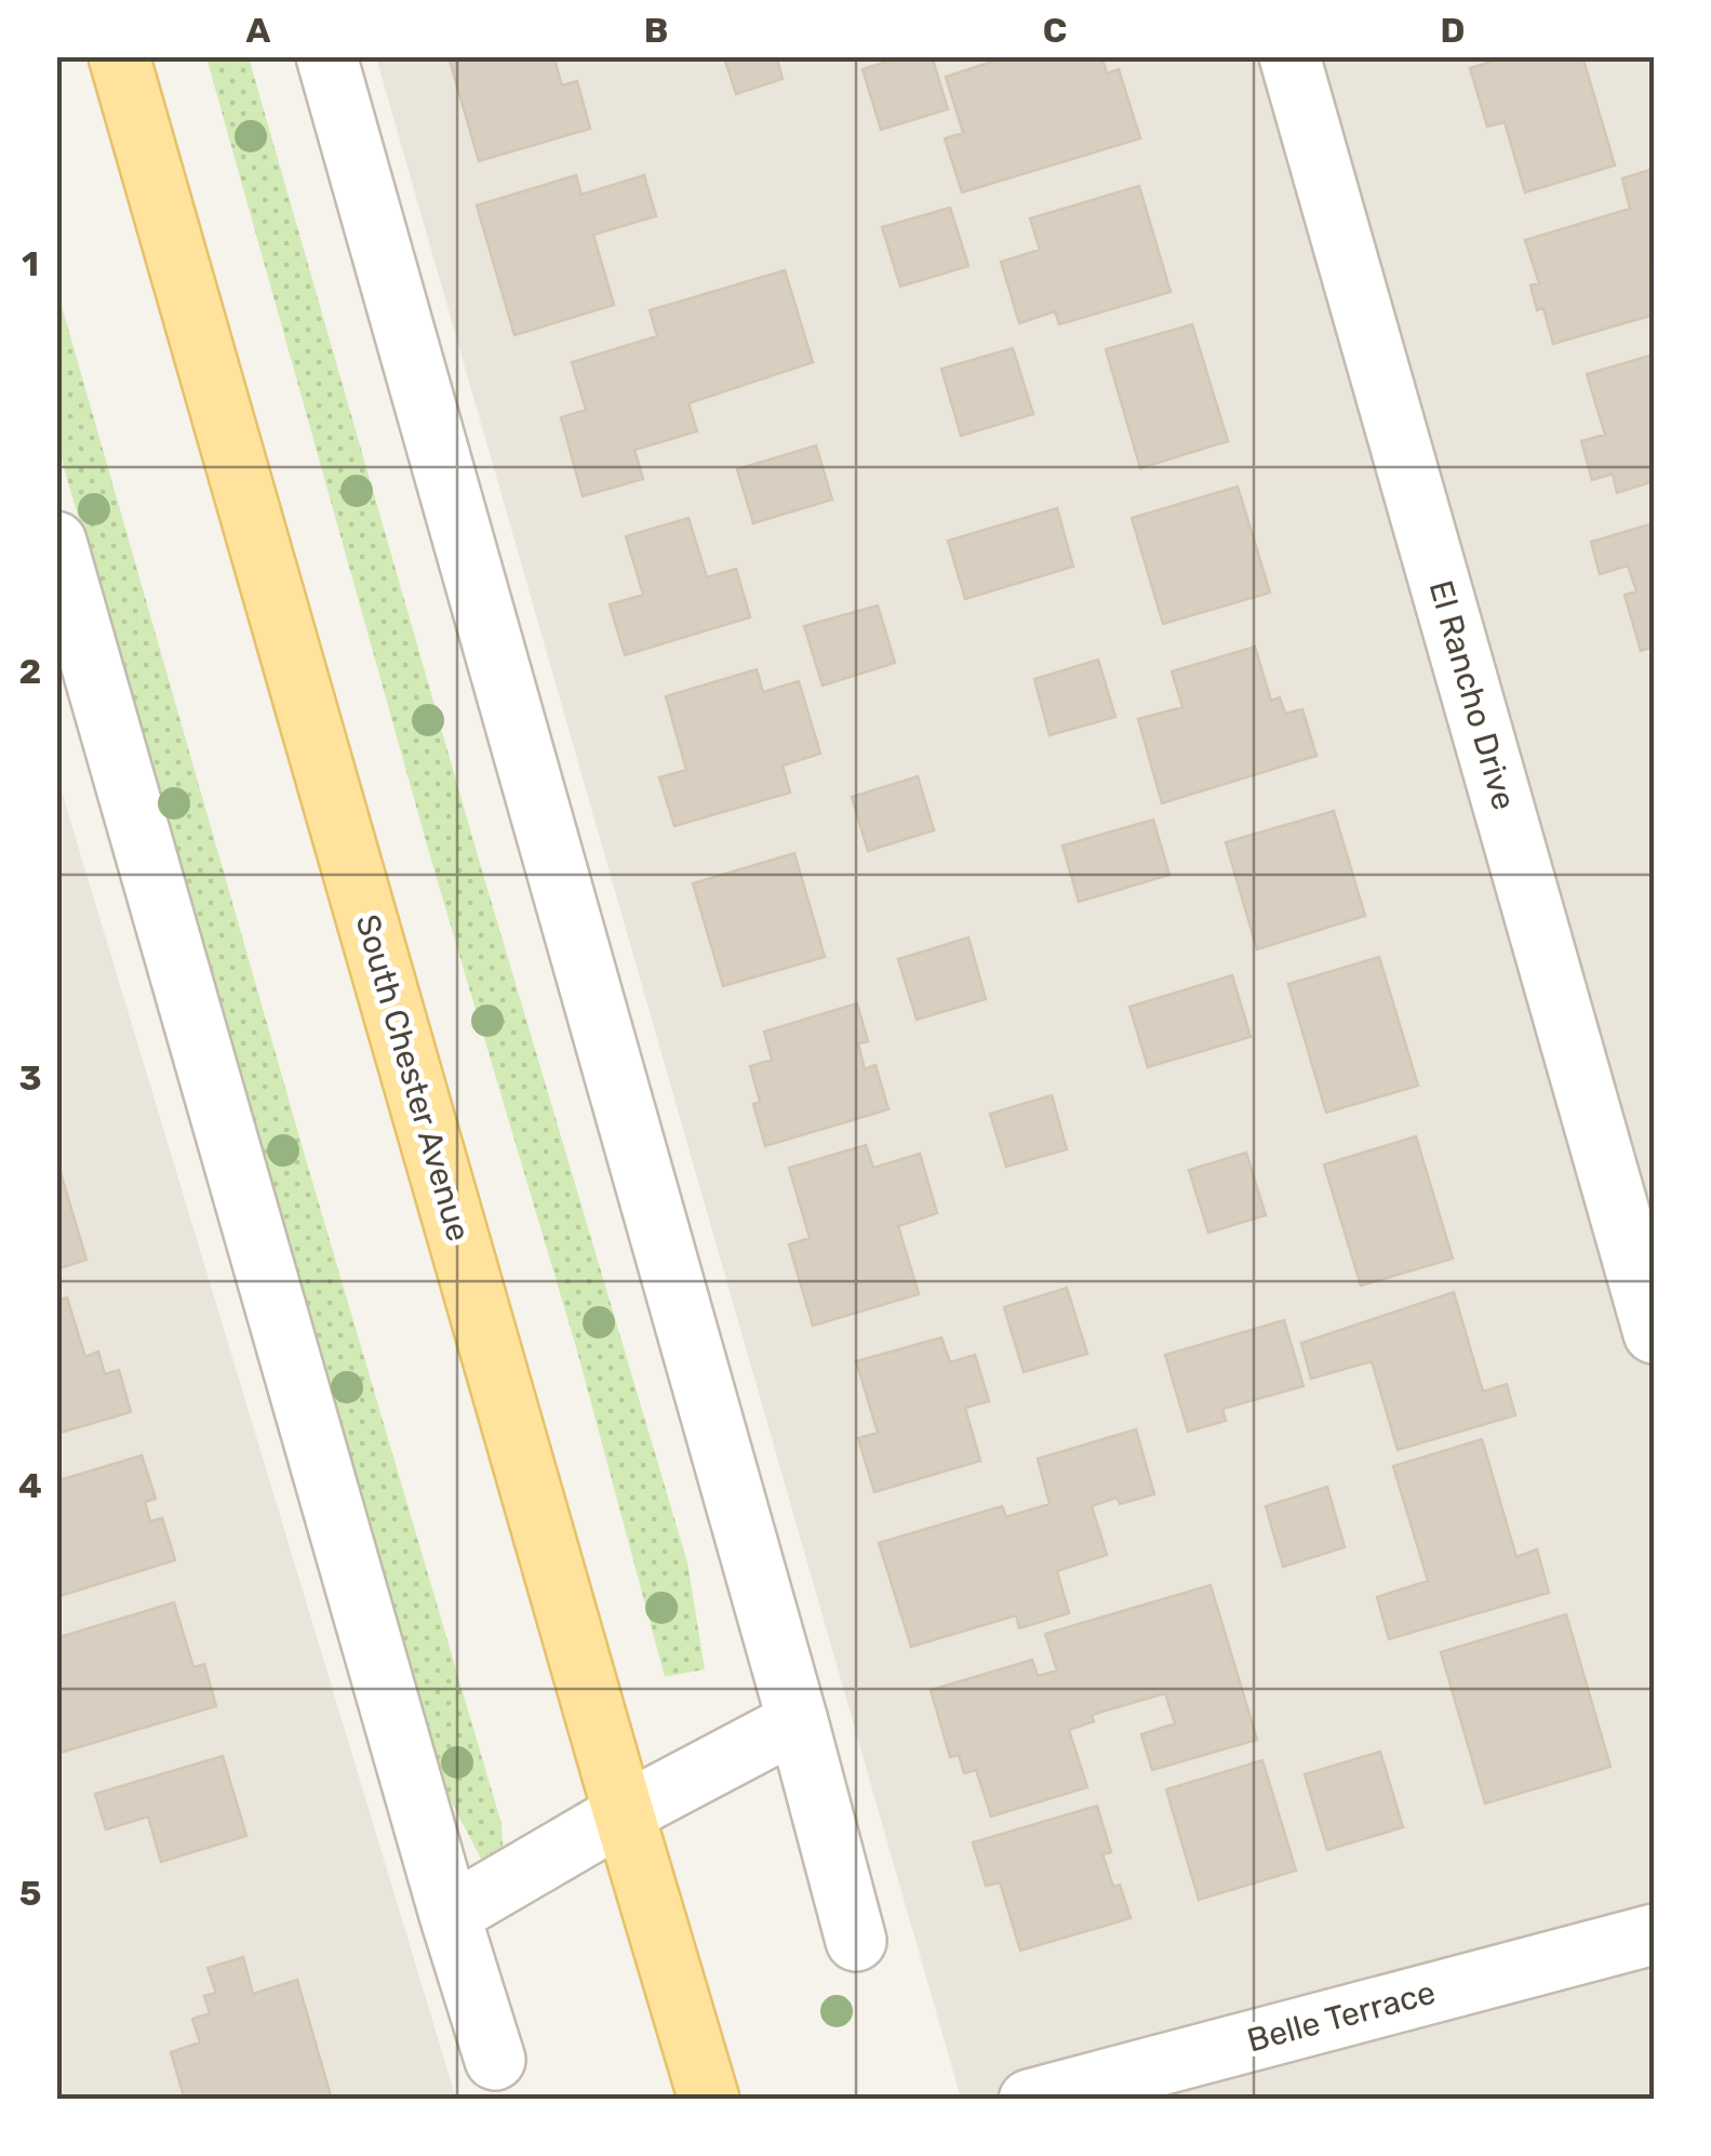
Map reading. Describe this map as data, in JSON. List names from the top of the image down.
{
  "streets": {
    "main road": ["South Chester Avenue"],
    "street": ["El Rancho Drive", "Belle Terrace"]
  },
  "grid": {
    "columns": [
      "A",
      "B",
      "C",
      "D"
    ],
    "rows": [
      "1",
      "2",
      "3",
      "4",
      "5"
    ]
  }
}
